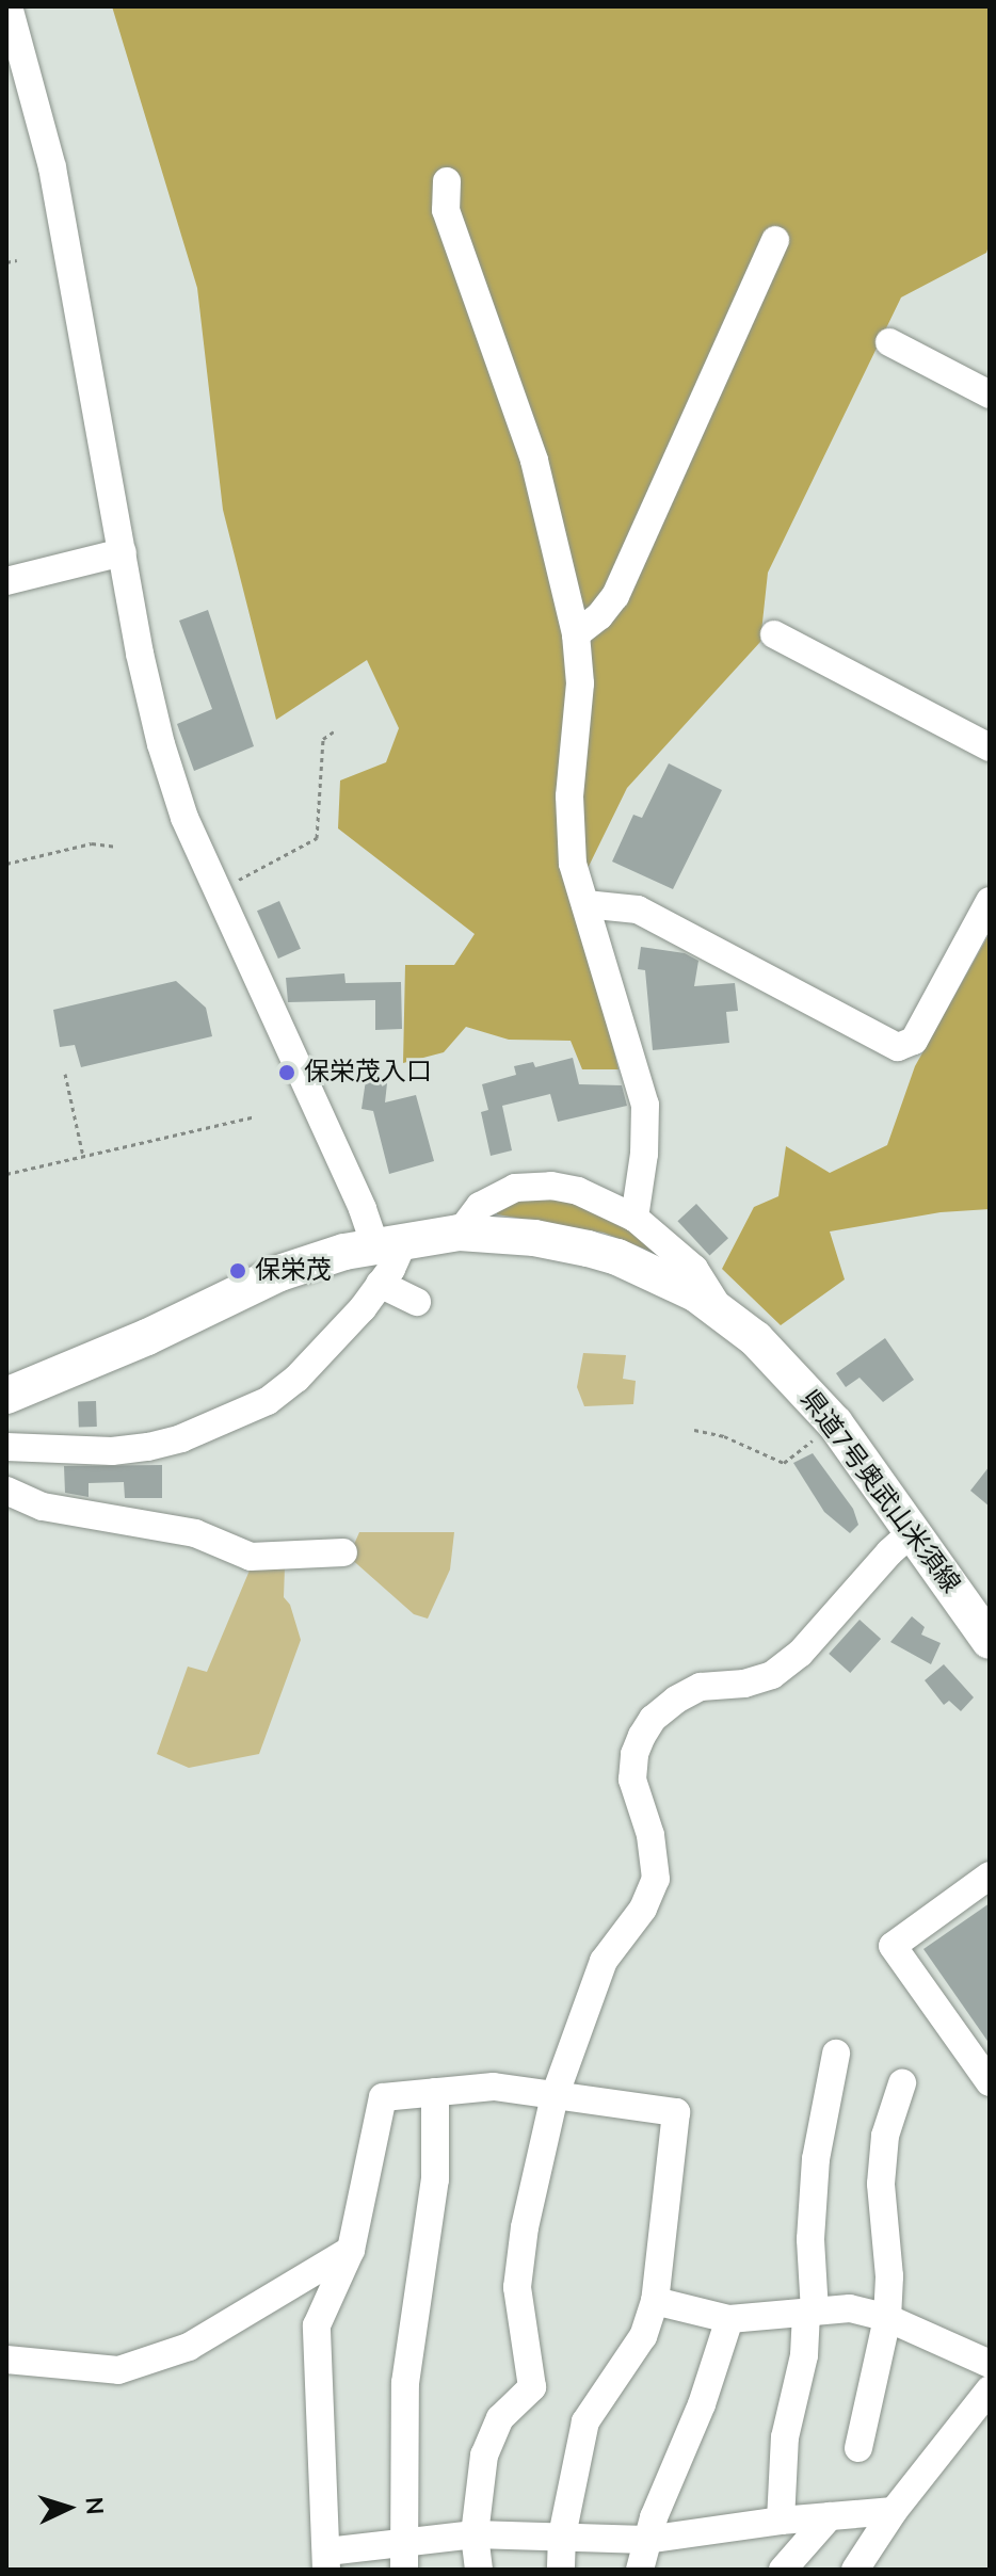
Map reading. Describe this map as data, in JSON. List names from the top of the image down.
{
  "streets": {
    "main road": ["県道7号奥武山米須線"]
  },
  "places": ["保栄茂入口", "保栄茂"],
  "north": "right"
}
